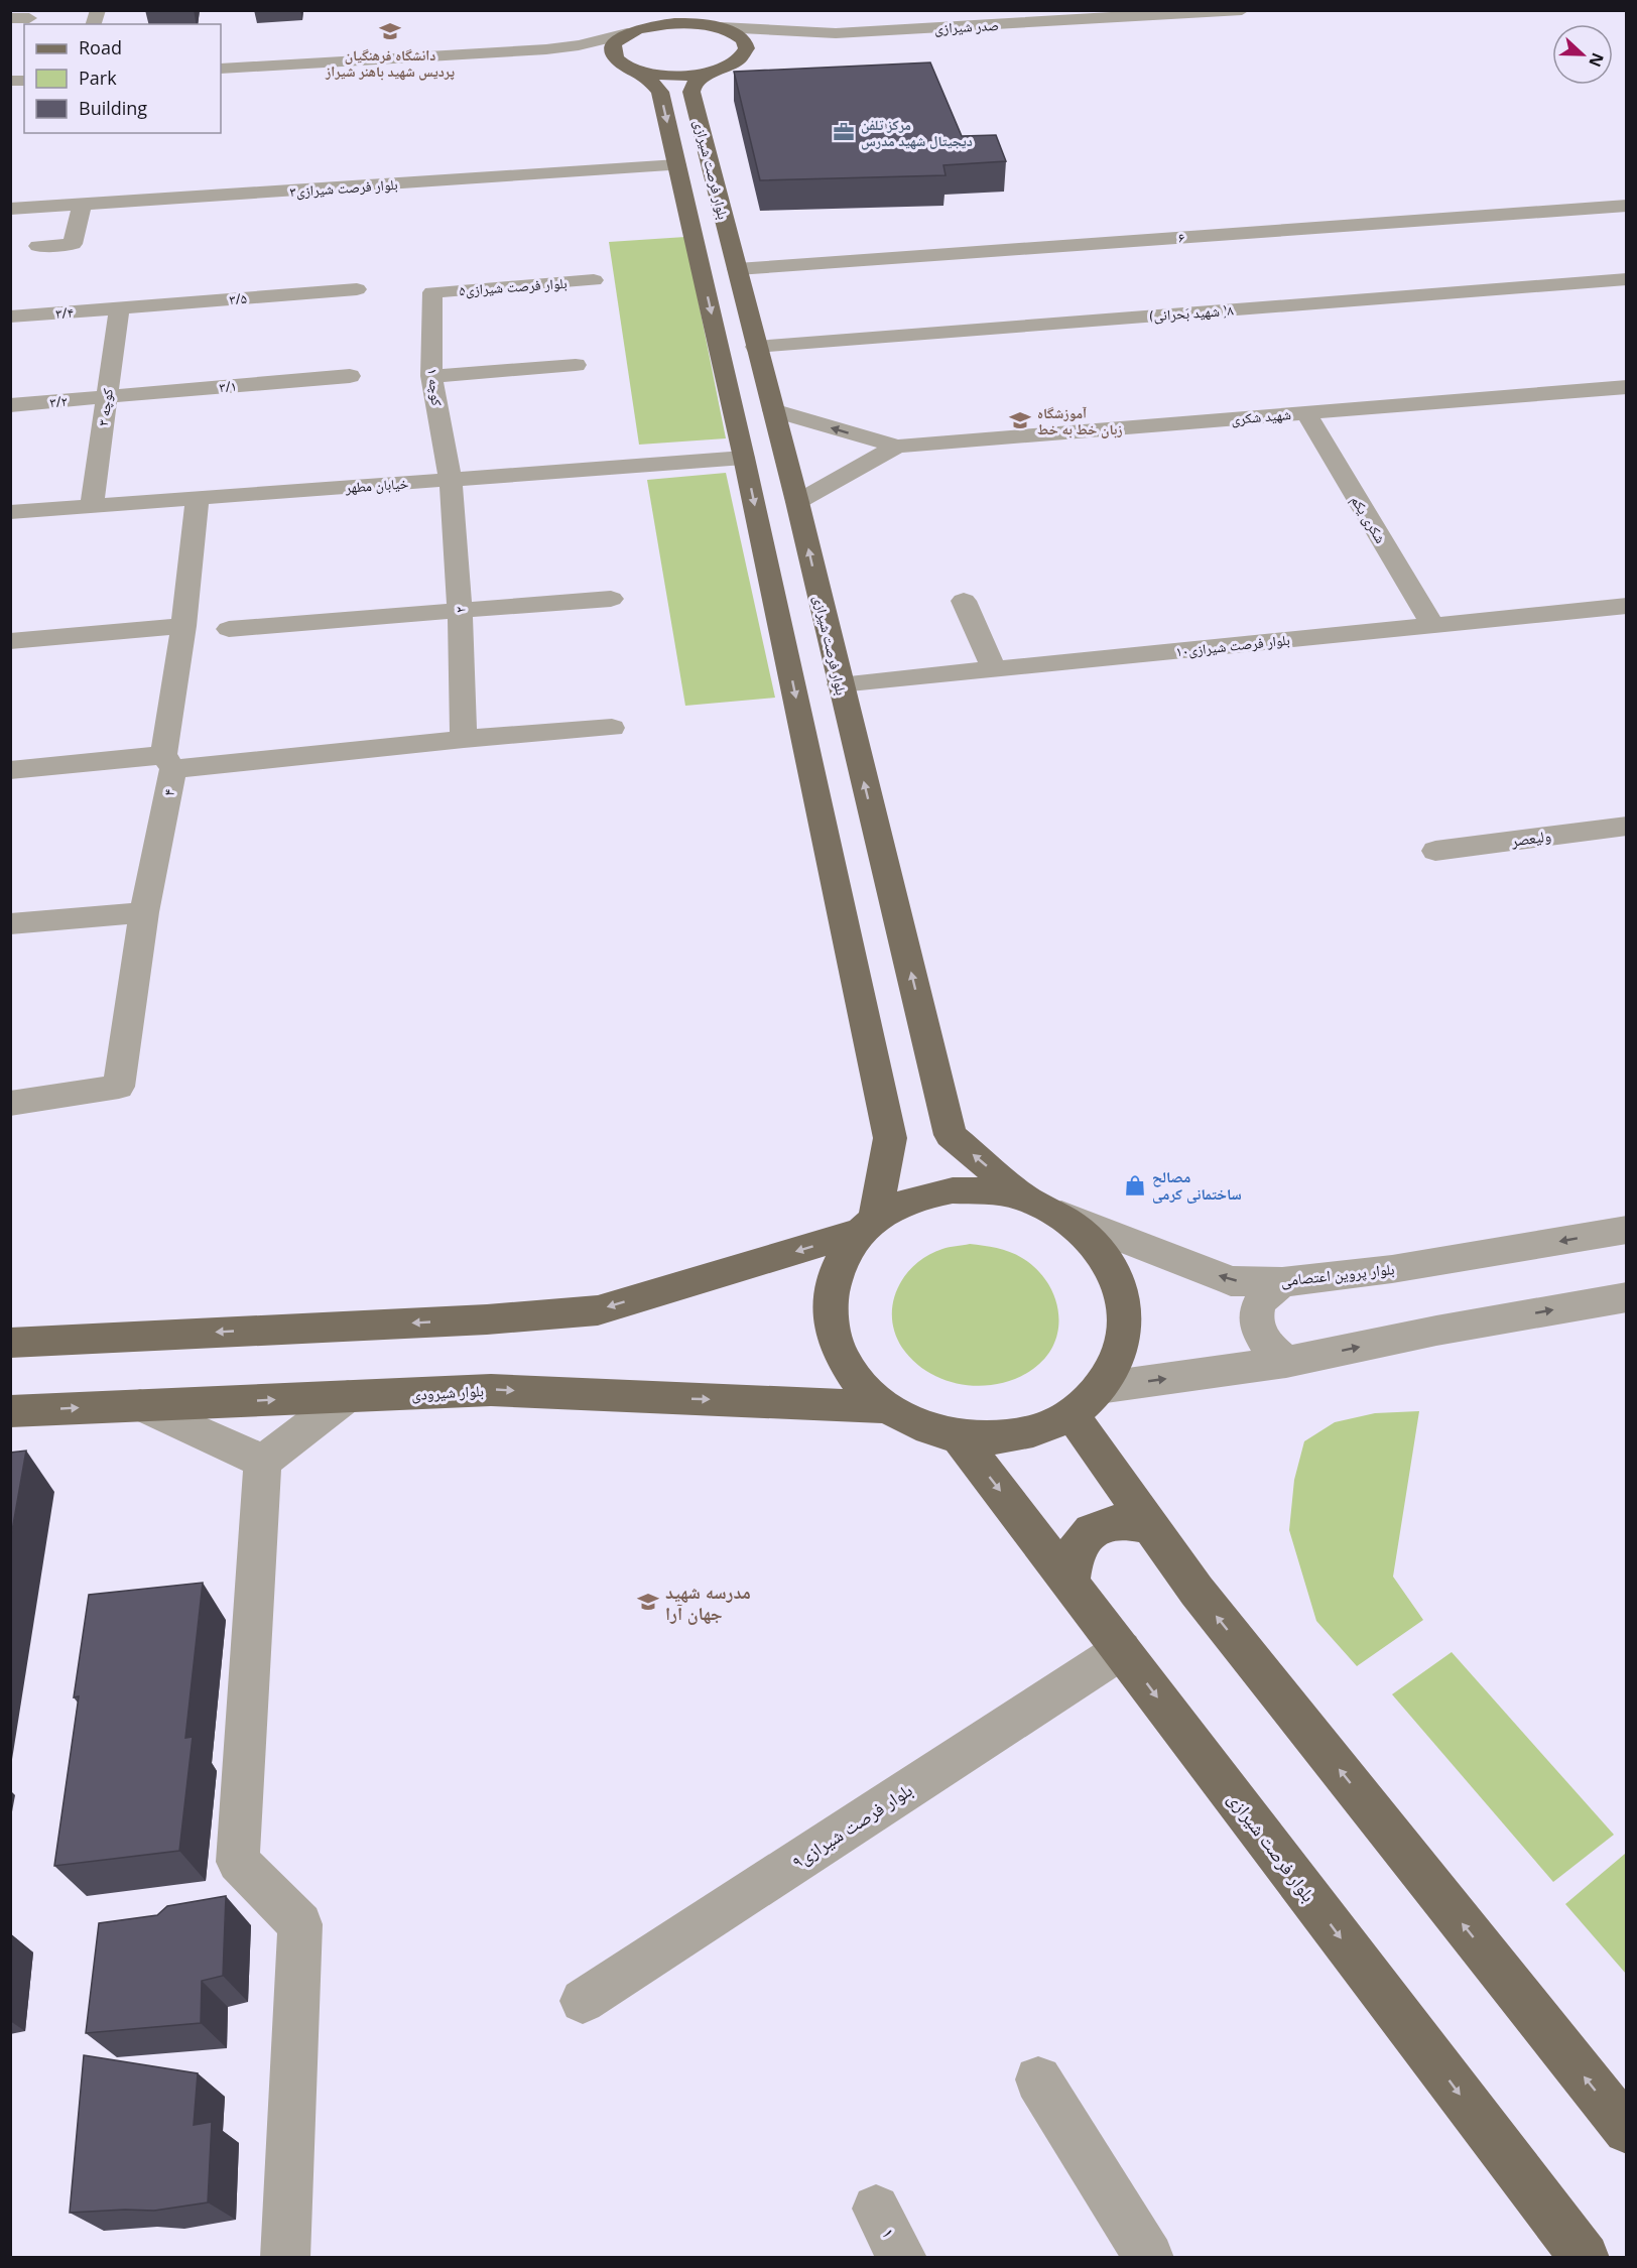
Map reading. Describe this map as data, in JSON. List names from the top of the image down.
{
  "streets": {
    "main road": ["بلوار فرصت شیرازی", "بلوار شیرودی"],
    "street": [
      "صدر شیرازی",
      "۳بلوار فرصت شیرازی",
      "۶",
      "بلوار فرصت شیرازی۵",
      "۳/۵",
      "۳/۴",
      "(شهید بَحرانی )۸",
      "۳/۱",
      "کوچه ۱",
      "۳/۲",
      "کوچه ۳",
      "شهید شکری",
      "خیابان مطهر",
      "شکری یکم",
      "۲",
      "بلوار فرصت شیرازی۱۰",
      "۴",
      "ولیعصر",
      "بلوار پروین اعتصامی",
      "۹بلوار فرصت شیرازی",
      "۱"
    ]
  },
  "crossings": [
    ["بلوار فرصت شیرازی", "۶"],
    ["بلوار فرصت شیرازی", "(شهید بَحرانی )۸"],
    ["بلوار فرصت شیرازی", "بلوار فرصت شیرازی۱۰"],
    ["بلوار فرصت شیرازی", "۹بلوار فرصت شیرازی"],
    ["بلوار فرصت شیرازی۵", "کوچه ۱"],
    ["۳/۵", "۳/۴"],
    ["۳/۵", "کوچه ۳"],
    ["۳/۴", "کوچه ۳"],
    ["۳/۱", "۳/۲"],
    ["۳/۱", "کوچه ۳"],
    ["کوچه ۱", "خیابان مطهر"],
    ["کوچه ۱", "۲"],
    ["۳/۲", "کوچه ۳"],
    ["کوچه ۳", "خیابان مطهر"],
    ["شهید شکری", "شکری یکم"],
    ["خیابان مطهر", "۲"],
    ["خیابان مطهر", "۴"],
    ["شکری یکم", "بلوار فرصت شیرازی۱۰"]
  ],
  "places": {
    "school or university": ["دانشگاه فرهنگیان پردیس شهید باهنر شیراز", "آموزشگاه زبان خط به خط", "مدرسه شهید جهان آرا"],
    "office": ["مرکز تلفن دیجیتال شهید مدرس"],
    "shop": ["مصالح ساختمانی کرمی"]
  },
  "legend": ["Road", "Park", "Building"],
  "north": "right"
}
